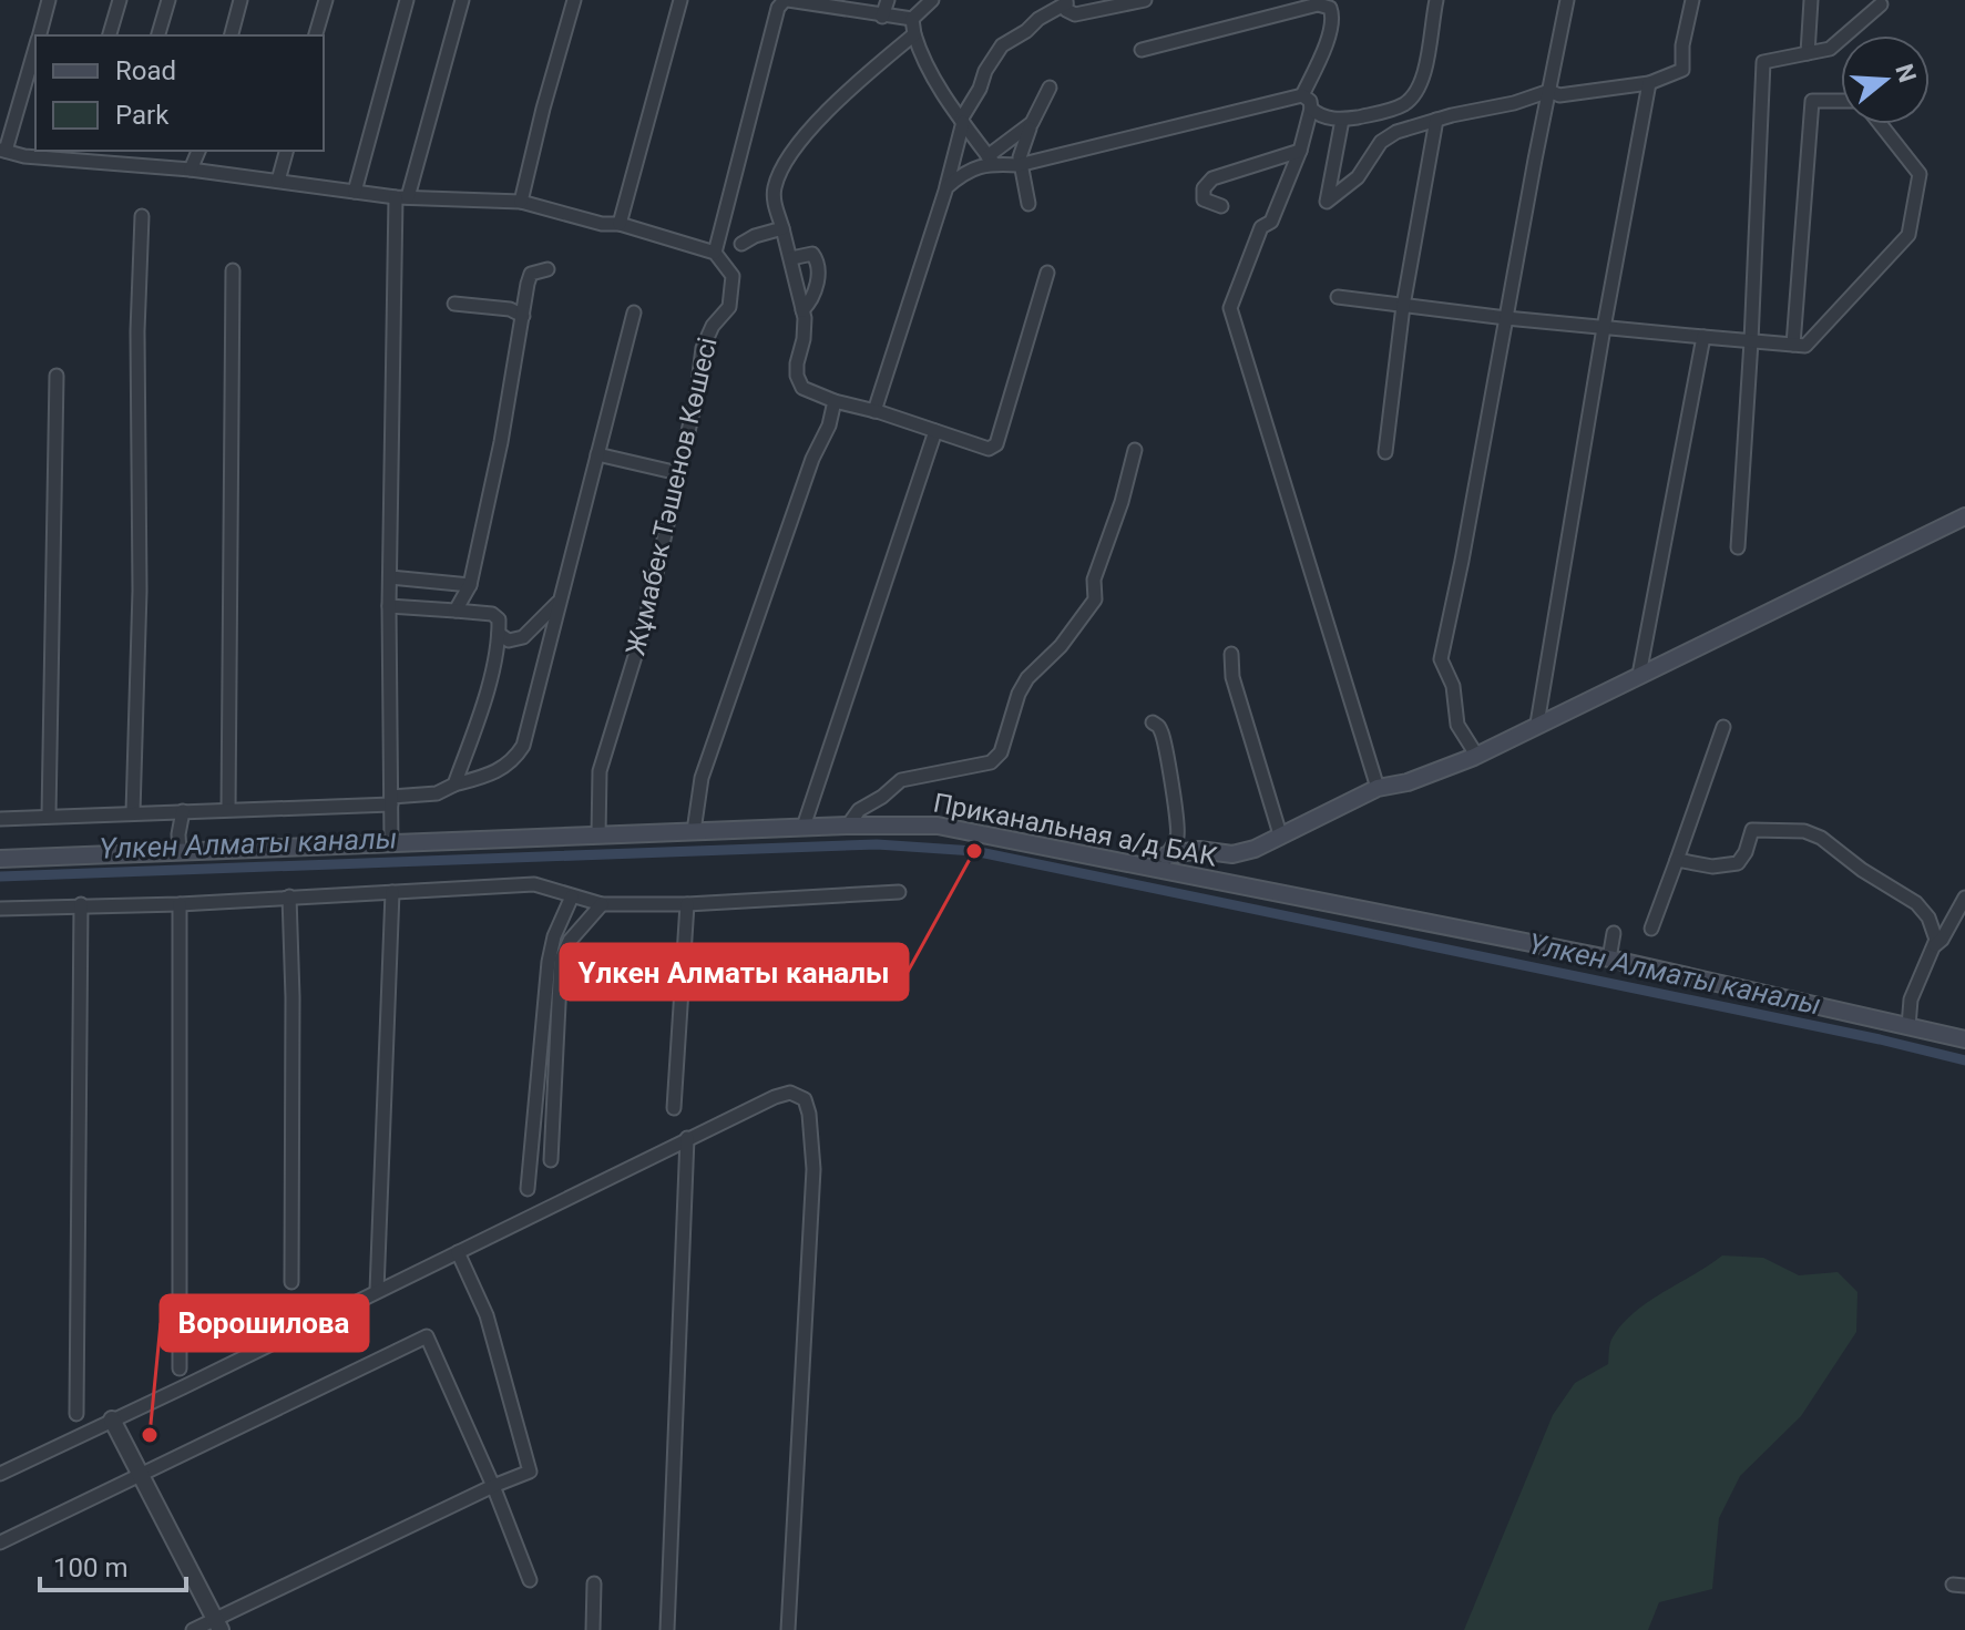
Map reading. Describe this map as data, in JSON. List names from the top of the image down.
{
  "streets": {
    "main road": ["Приканальная а/д БАК"],
    "street": ["Жұмабек Тәшенов Көшесі"]
  },
  "crossings": [
    ["Жұмабек Тәшенов Көшесі", "Приканальная а/д БАК"]
  ],
  "water": ["Үлкен Алматы каналы"],
  "places": ["Үлкен Алматы каналы", "Ворошилова"],
  "legend": ["Road", "Park"],
  "scale_bar": "100 m",
  "north": "right"
}
